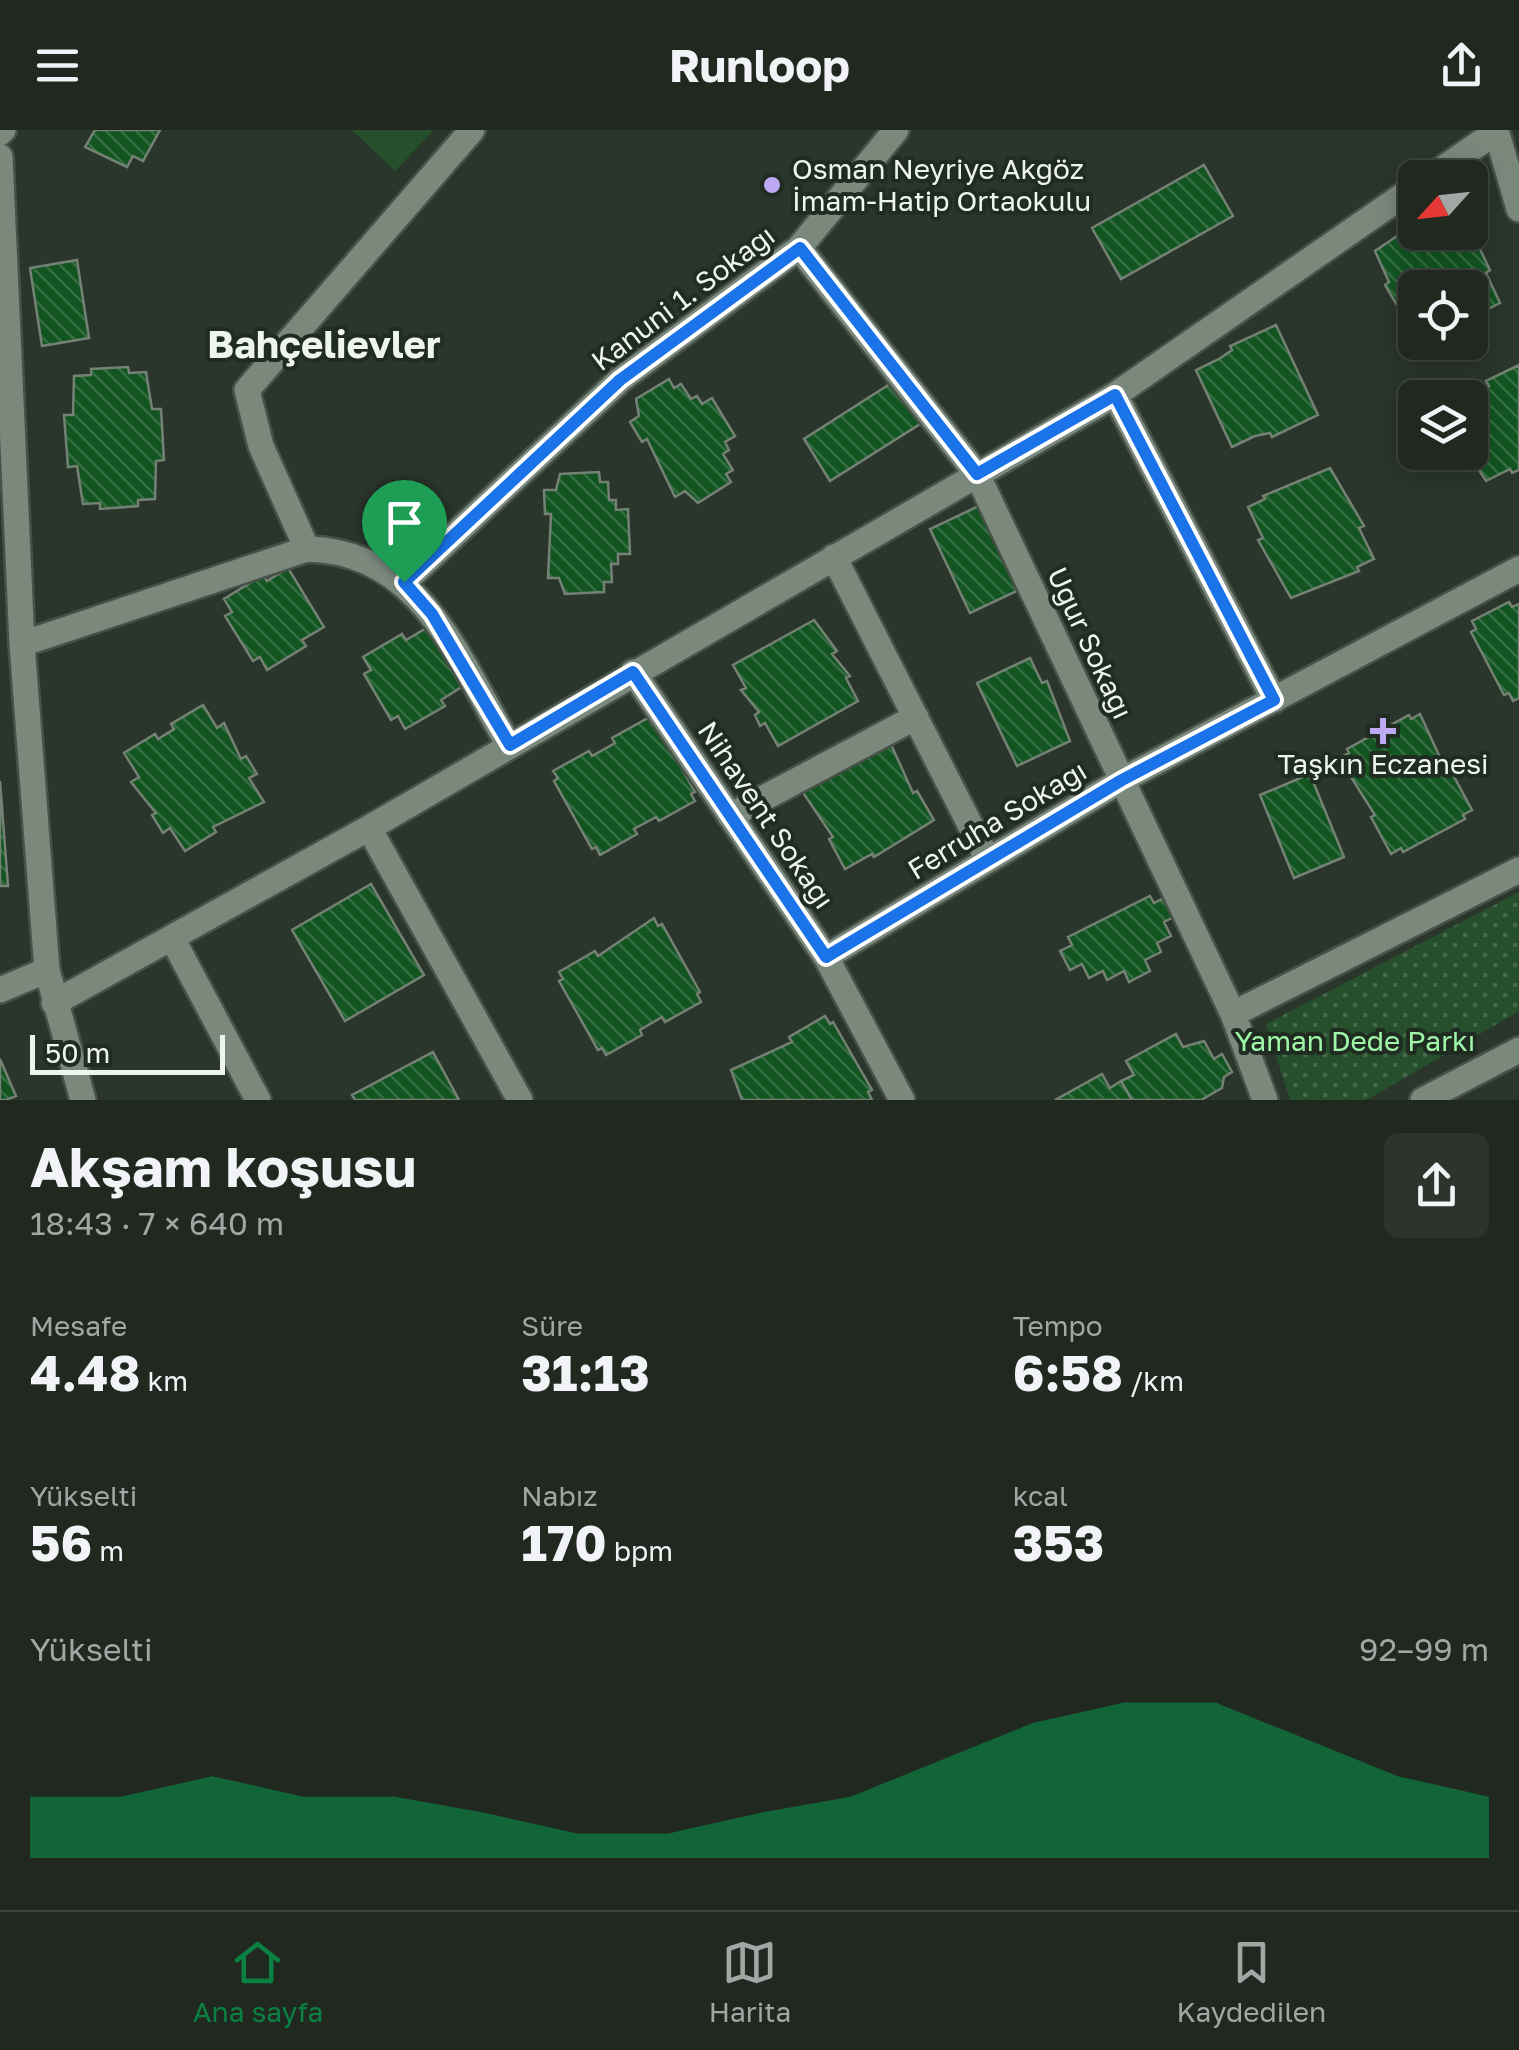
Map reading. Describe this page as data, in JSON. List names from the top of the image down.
{
  "streets": {
    "street": [
      "Kanuni 1. Sokağı",
      "Uğur Sokağı",
      "Nihavent Sokağı",
      "Ferruha Sokağı"
    ]
  },
  "crossings": [
    ["Kanuni 1. Sokağı", "Uğur Sokağı"],
    ["Uğur Sokağı", "Ferruha Sokağı"],
    ["Nihavent Sokağı", "Ferruha Sokağı"]
  ],
  "districts": ["Bahçelievler"],
  "parks": ["Yaman Dede Parkı"],
  "places": {
    "other": ["Osman Neyriye Akgöz İmam-Hatip Ortaokulu"],
    "health": ["Taşkın Eczanesi"]
  },
  "scale_bar": "50 m",
  "north": "bottom left",
  "page": {
    "header": "Runloop",
    "scale": "50 m",
    "heading": ["Akşam koşusu", "18:43 · 7 × 640 m"],
    "stats": [
      ["Mesafe", "4.48 km"],
      ["Süre", "31:13"],
      ["Tempo", "6:58 /km"],
      ["Yükselti", "56 m"],
      ["Nabız", "170 bpm"],
      ["kcal", "353"]
    ],
    "chart": ["Yükselti", "92–99 m"],
    "tabs": ["Ana sayfa", "Harita", "Kaydedilen"]
  }
}
